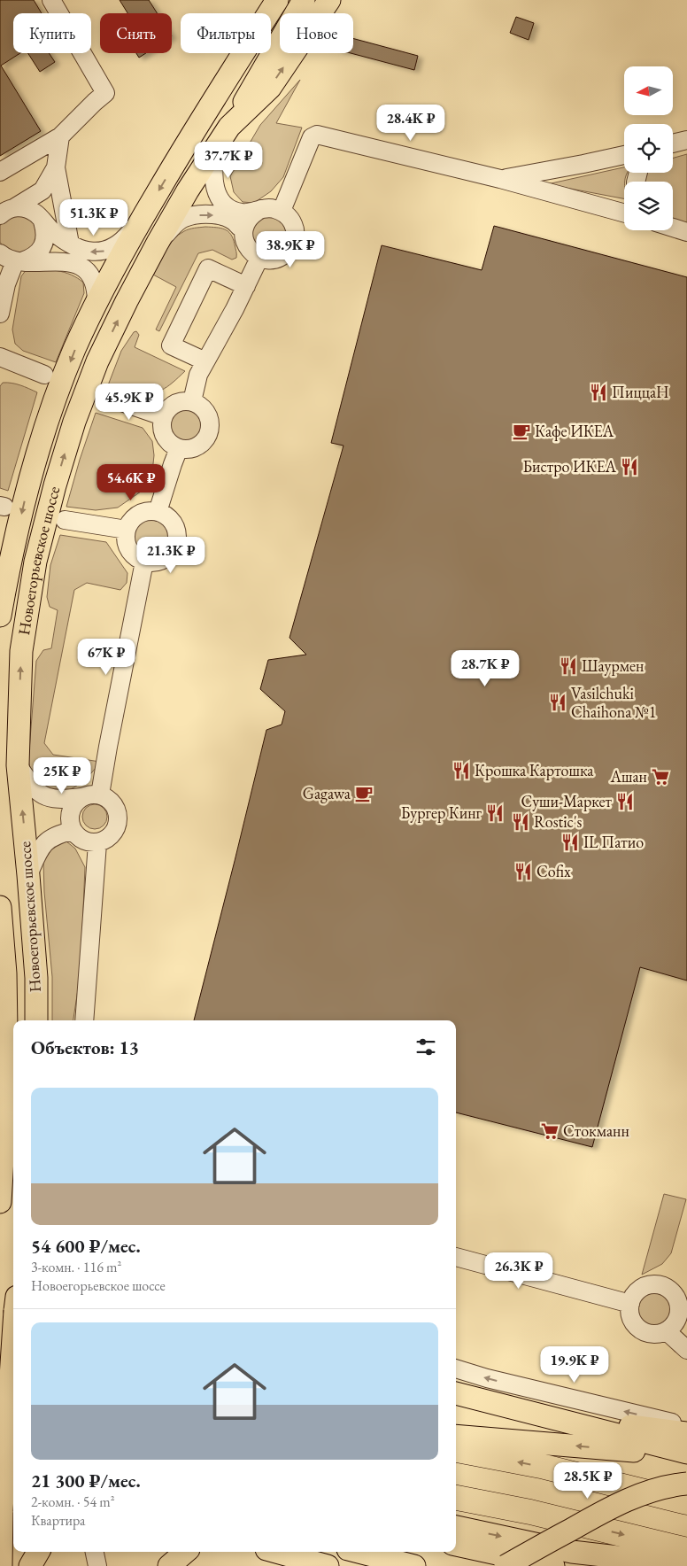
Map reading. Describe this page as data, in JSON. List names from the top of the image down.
{
  "streets": {
    "main road": ["Новоегорьевское шоссе"]
  },
  "places": {
    "restaurant": [
      "ПиццаН",
      "Бистро ИКЕА",
      "Шаурмен",
      "Vasilchuki Chaihona №1",
      "Крошка Картошка",
      "Суши-Маркет",
      "Бургер Кинг",
      "Rostic's",
      "IL Патио",
      "Cofix"
    ],
    "cafe": ["Кафе ИКЕА", "Gagawa"],
    "supermarket": ["Ашан", "Стокманн"]
  },
  "north": "left",
  "page": {
    "chip": [
      "Купить",
      "Снять",
      "Фильтры",
      "Новое"
    ],
    "price": [
      "28.4K ₽",
      "37.7K ₽",
      "51.3K ₽",
      "38.9K ₽",
      "45.9K ₽",
      "54.6K ₽",
      "21.3K ₽",
      "67K ₽",
      "28.7K ₽",
      "25K ₽",
      "26.3K ₽",
      "19.9K ₽",
      "28.5K ₽"
    ],
    "heading": "Объектов: 13",
    "list": [
      {
        "name": "54 600 ₽/мес.",
        "note": "3-комн. · 116 m² · Новоегорьевское шоссе"
      },
      {
        "name": "21 300 ₽/мес.",
        "note": "2-комн. · 54 m² · Квартира"
      }
    ]
  }
}
